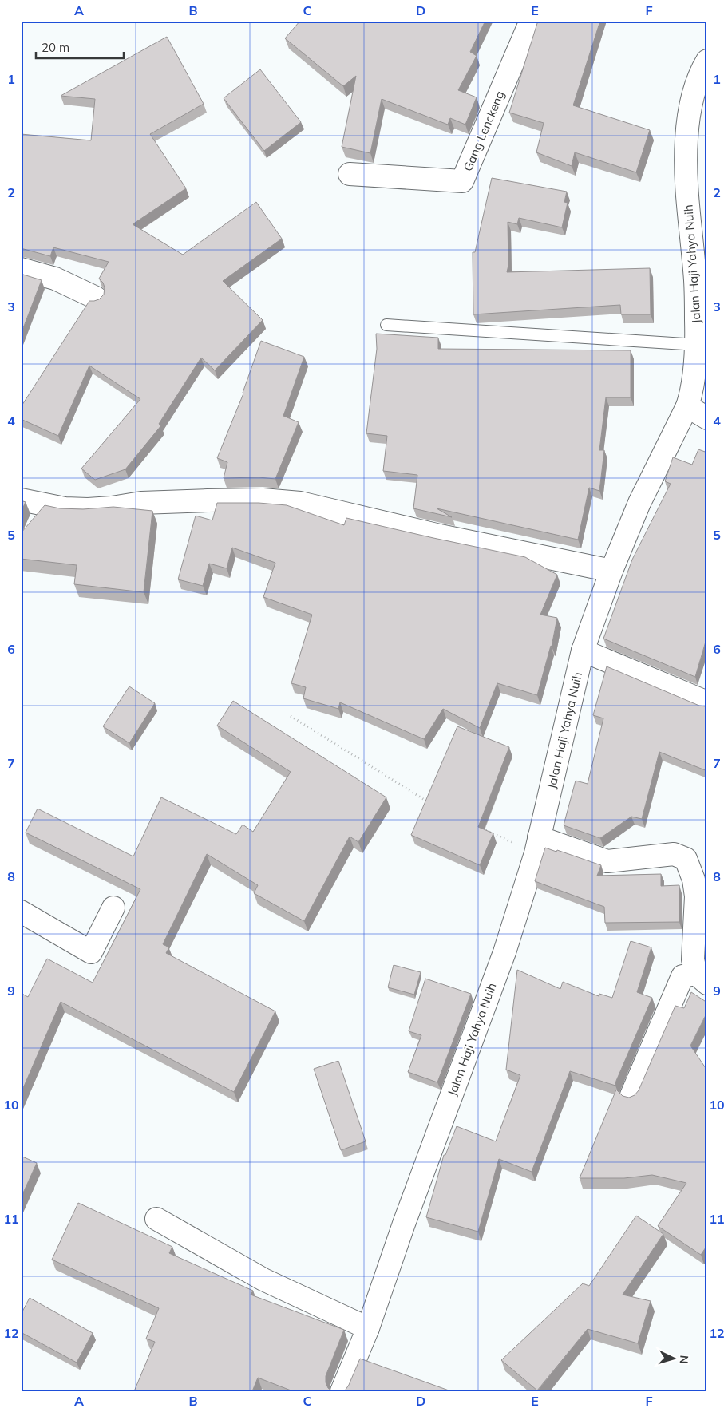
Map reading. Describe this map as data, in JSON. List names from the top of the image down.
{
  "streets": {
    "street": ["Gang Lenckeng", "Jalan Haji Yahya Nuih"]
  },
  "scale_bar": "20 m",
  "north": "right",
  "grid": {
    "columns": [
      "A",
      "B",
      "C",
      "D",
      "E",
      "F"
    ],
    "rows": [
      "1",
      "2",
      "3",
      "4",
      "5",
      "6",
      "7",
      "8",
      "9",
      "10",
      "11",
      "12"
    ]
  }
}
